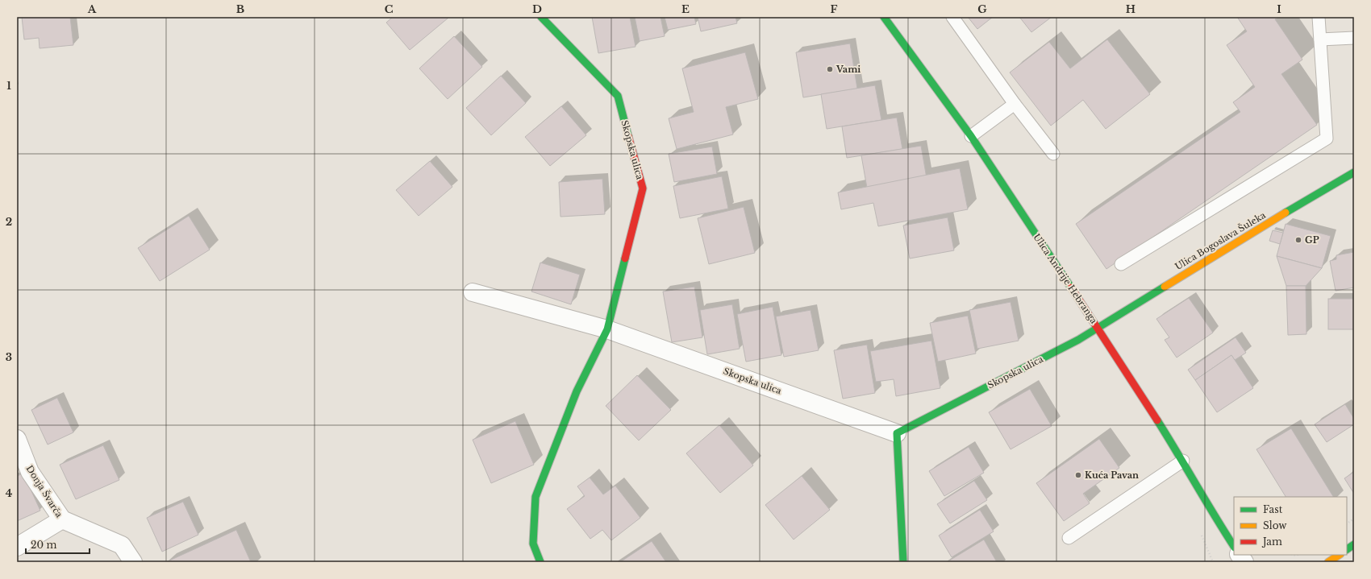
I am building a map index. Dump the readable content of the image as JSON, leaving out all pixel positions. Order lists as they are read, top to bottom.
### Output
{
  "streets": {
    "street": [
      "Skopska ulica",
      "Ulica Bogoslava Šuleka",
      "Ulica Andrije Hebranga",
      "Donja Švarča"
    ]
  },
  "crossings": [
    ["Skopska ulica", "Ulica Bogoslava Šuleka"],
    ["Skopska ulica", "Ulica Andrije Hebranga"],
    ["Ulica Bogoslava Šuleka", "Ulica Andrije Hebranga"]
  ],
  "places": ["Vami", "GP", "Kuća Pavan"],
  "legend": ["Fast", "Slow", "Jam"],
  "scale_bar": "20 m",
  "grid": {
    "columns": [
      "A",
      "B",
      "C",
      "D",
      "E",
      "F",
      "G",
      "H",
      "I"
    ],
    "rows": [
      "1",
      "2",
      "3",
      "4"
    ]
  }
}
